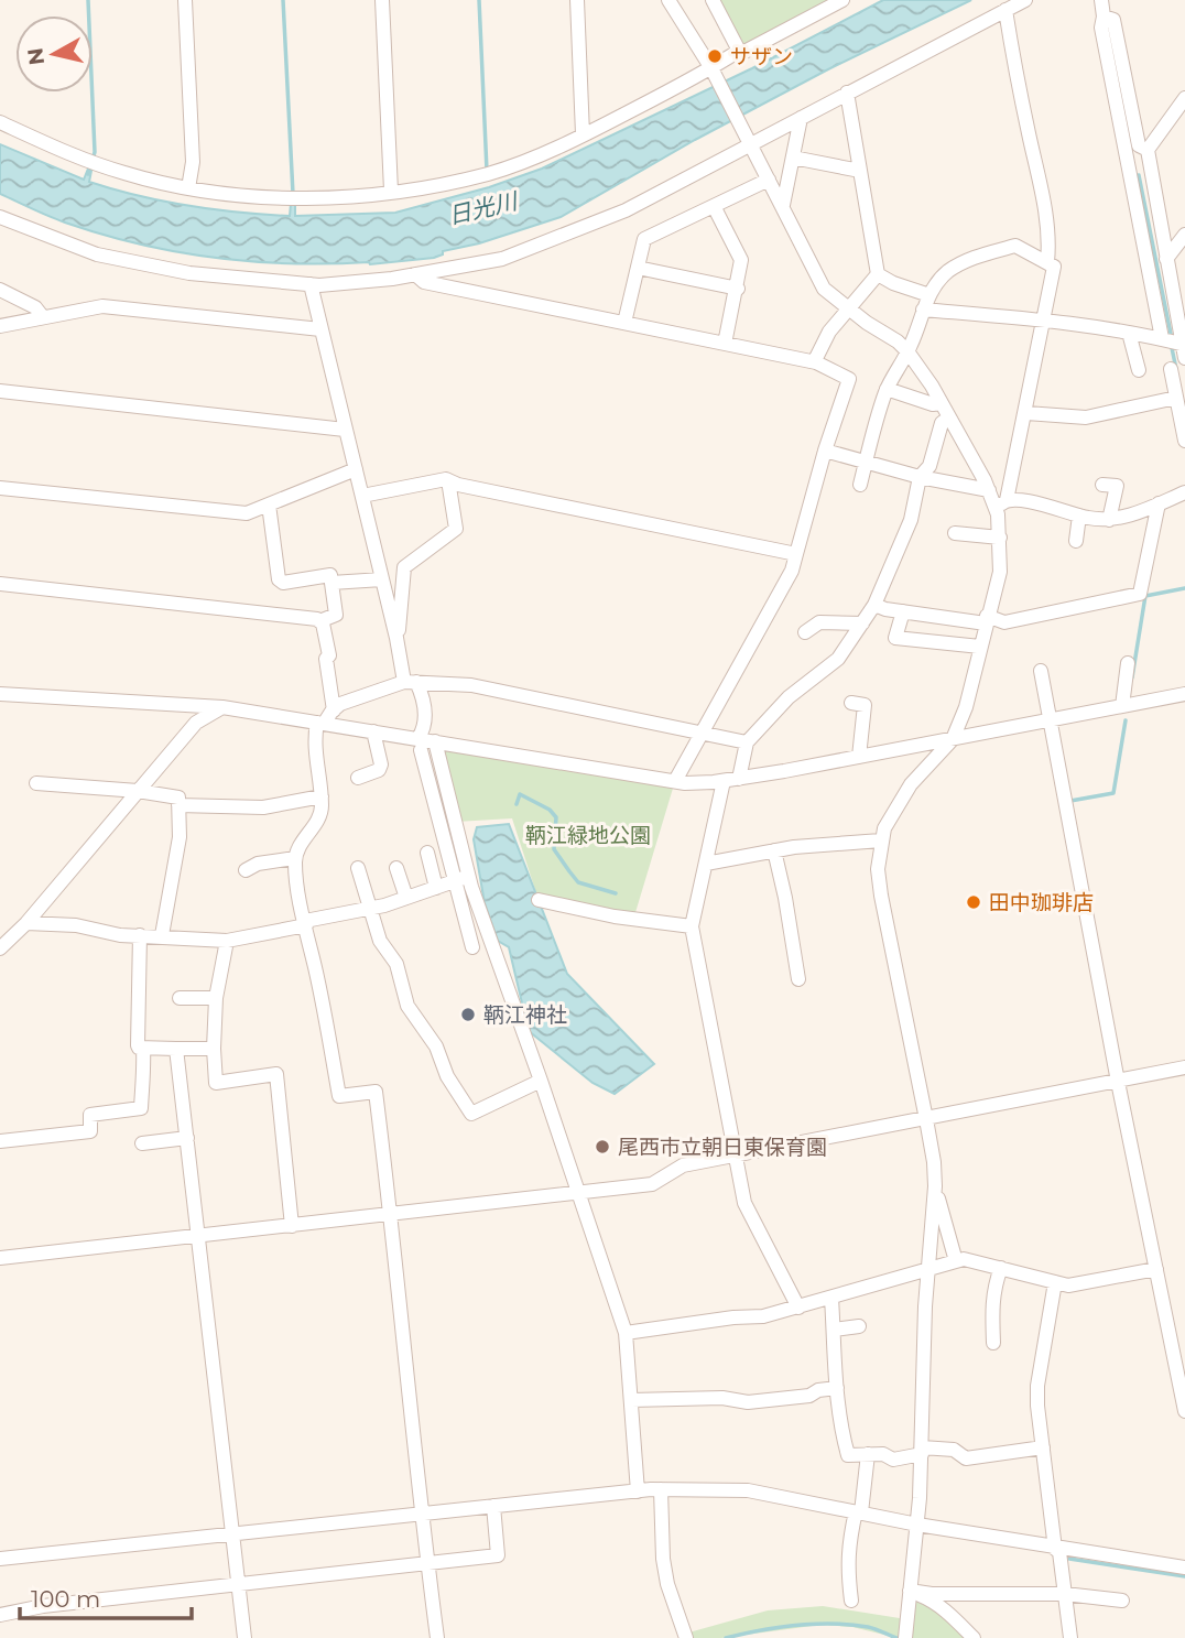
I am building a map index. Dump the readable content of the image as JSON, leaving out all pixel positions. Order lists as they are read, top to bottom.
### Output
{
  "water": ["日光川"],
  "parks": ["鞆江緑地公園"],
  "places": [
    "サザン",
    "田中珈琲店",
    "鞆江神社",
    "尾西市立朝日東保育園"
  ],
  "scale_bar": "100 m",
  "north": "left"
}
